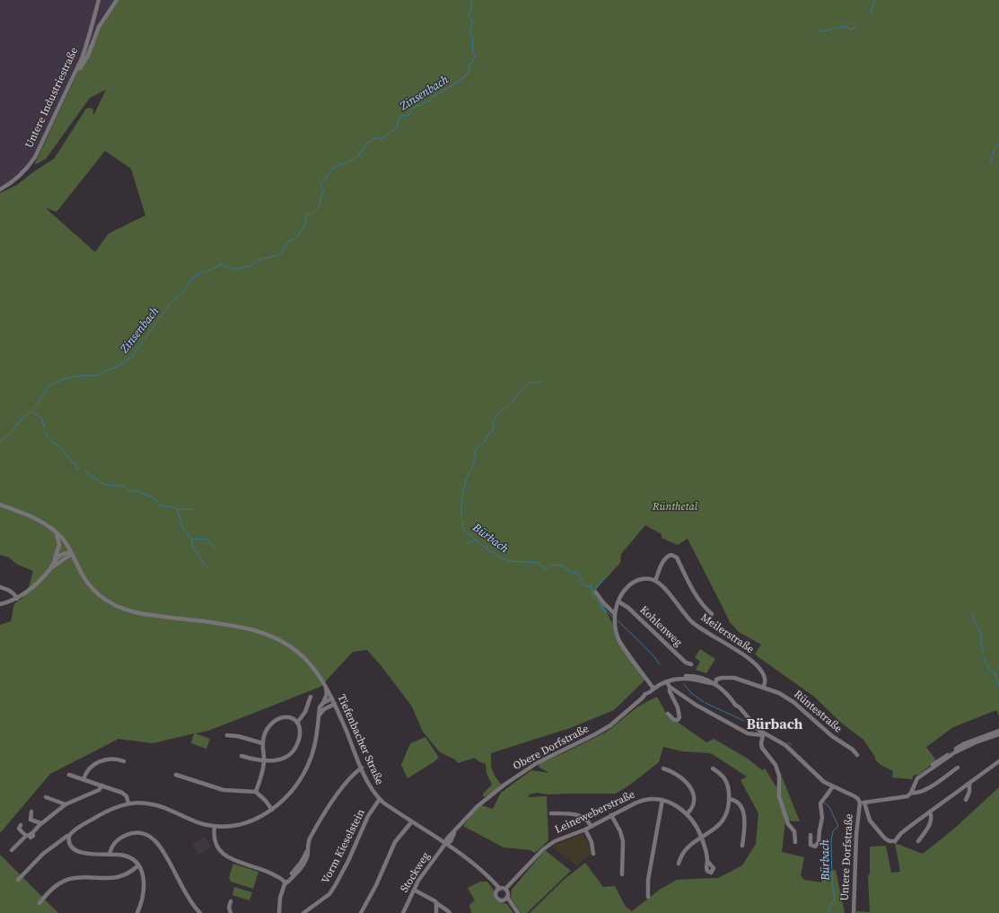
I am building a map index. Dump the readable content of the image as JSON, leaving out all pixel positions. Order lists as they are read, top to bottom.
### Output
{
  "streets": {
    "street": [
      "Untere Industriestraße",
      "Kohlenweg",
      "Meilerstraße",
      "Rüntestraße",
      "Tiefenbacher Straße",
      "Obere Dorfstraße",
      "Leineweberstraße",
      "Vorm Kieselstein",
      "Untere Dorfstraße",
      "Stockweg"
    ]
  },
  "crossings": [
    ["Meilerstraße", "Rüntestraße"],
    ["Rüntestraße", "Obere Dorfstraße"],
    ["Tiefenbacher Straße", "Obere Dorfstraße"],
    ["Tiefenbacher Straße", "Leineweberstraße"],
    ["Tiefenbacher Straße", "Vorm Kieselstein"],
    ["Tiefenbacher Straße", "Stockweg"],
    ["Obere Dorfstraße", "Untere Dorfstraße"],
    ["Obere Dorfstraße", "Stockweg"]
  ],
  "districts": ["Bürbach"],
  "water": ["Zinsenbach", "Bürbach"],
  "parks": ["Rünthetal"]
}
